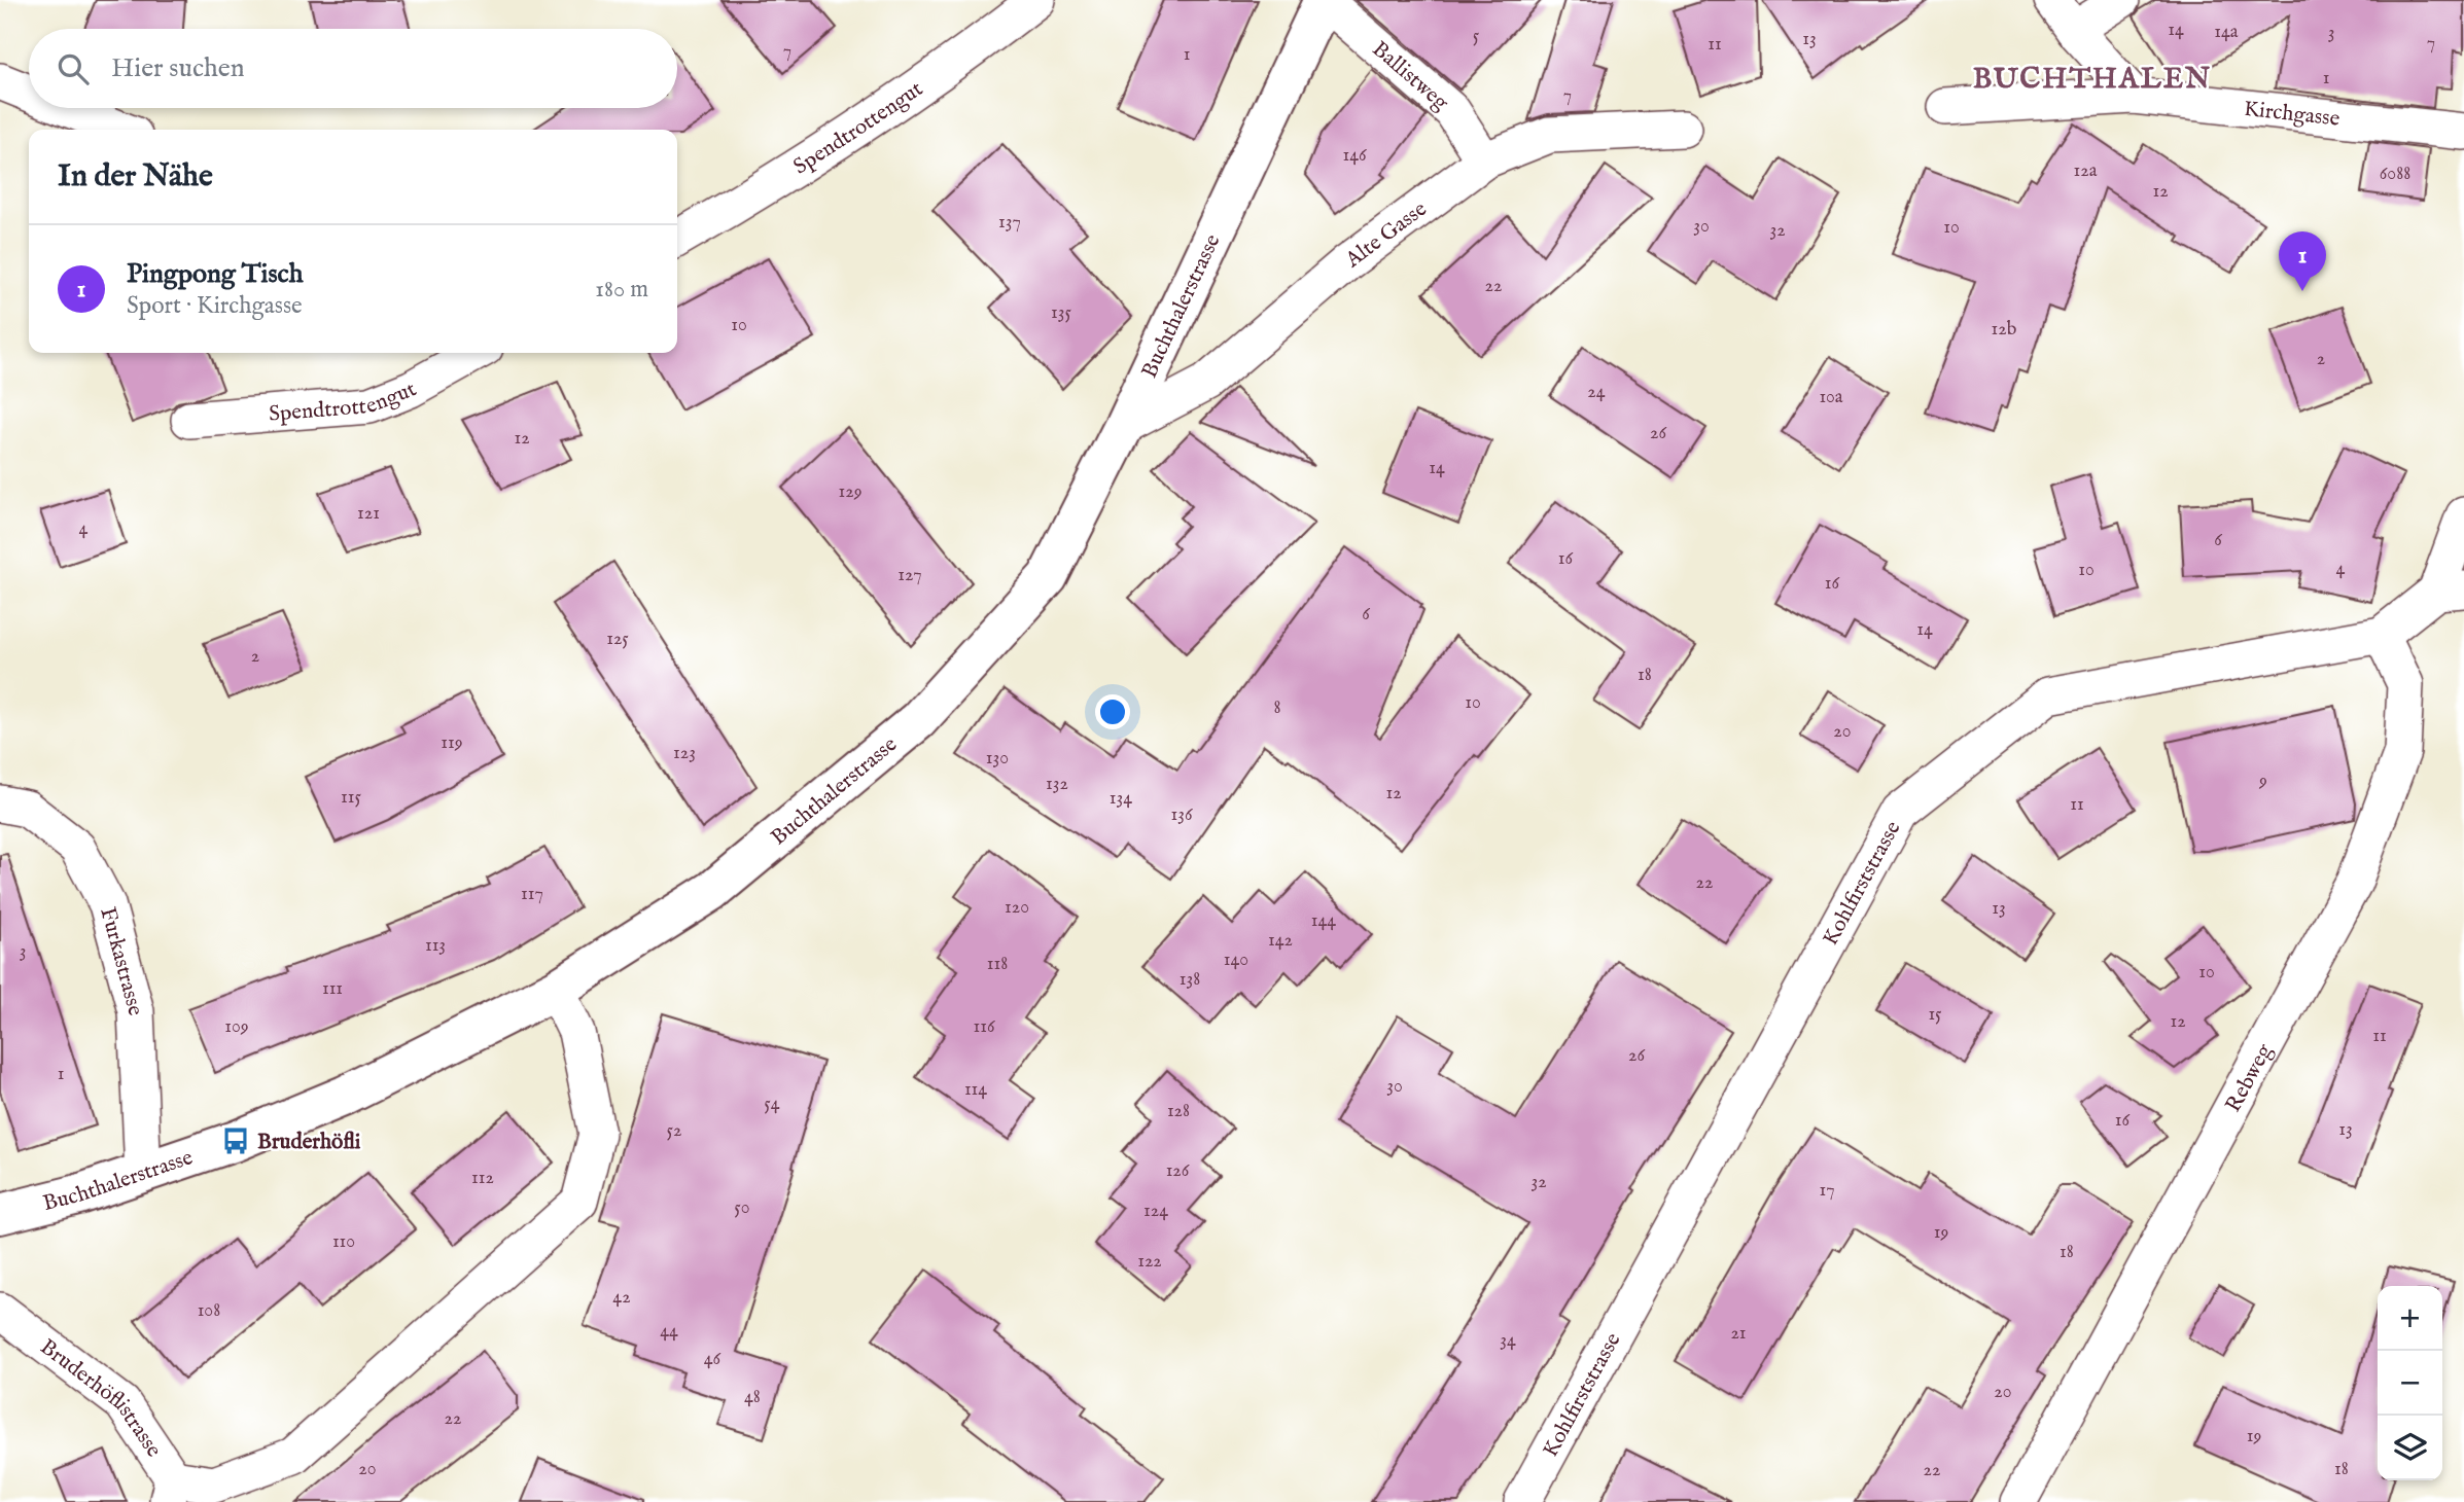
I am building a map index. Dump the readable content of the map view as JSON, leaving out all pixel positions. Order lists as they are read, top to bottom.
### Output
{
  "streets": {
    "street": [
      "Ballistweg",
      "Kirchgasse",
      "Spendtrottengut",
      "Alte Gasse",
      "Buchthalerstrasse",
      "Kohlfirststrasse",
      "Furkastrasse",
      "Rebweg",
      "Bruderhöflistrasse"
    ]
  },
  "crossings": [
    ["Ballistweg", "Alte Gasse"],
    ["Ballistweg", "Buchthalerstrasse"],
    ["Alte Gasse", "Buchthalerstrasse"],
    ["Buchthalerstrasse", "Furkastrasse"],
    ["Kohlfirststrasse", "Rebweg"]
  ],
  "districts": ["BUCHTHALEN"],
  "places": {
    "bus stop": ["Bruderhöfli"]
  },
  "house_numbers": [
    "14",
    "14a",
    "3",
    "5",
    "13",
    "7",
    "11",
    "7",
    "1",
    "1",
    "7",
    "146",
    "12a",
    "6088",
    "12",
    "137",
    "30",
    "10",
    "32",
    "22",
    "135",
    "10",
    "12b",
    "2",
    "24",
    "10a",
    "26",
    "12",
    "14",
    "129",
    "121",
    "4",
    "6",
    "16",
    "4",
    "10",
    "127",
    "16",
    "6",
    "14",
    "125",
    "2",
    "18",
    "10",
    "8",
    "20",
    "119",
    "123",
    "130",
    "9",
    "132",
    "12",
    "115",
    "134",
    "11",
    "136",
    "22",
    "117",
    "120",
    "13",
    "144",
    "142",
    "113",
    "3",
    "140",
    "118",
    "10",
    "138",
    "111",
    "15",
    "12",
    "109",
    "116",
    "11",
    "26",
    "1",
    "30",
    "114",
    "54",
    "128",
    "16",
    "13",
    "52",
    "126",
    "112",
    "32",
    "17",
    "50",
    "124",
    "19",
    "110",
    "18",
    "122",
    "42",
    "108",
    "44",
    "21",
    "34",
    "46",
    "20",
    "48",
    "22",
    "19",
    "20",
    "18",
    "22"
  ],
  "page": {
    "search": "Hier suchen",
    "heading": "In der Nähe",
    "list": [
      {
        "mark": "1",
        "name": "Pingpong Tisch",
        "note": "Sport · Kirchgasse",
        "value": "180 m"
      }
    ],
    "pins": "1",
    "map_buttons": ["+", "−"]
  }
}
